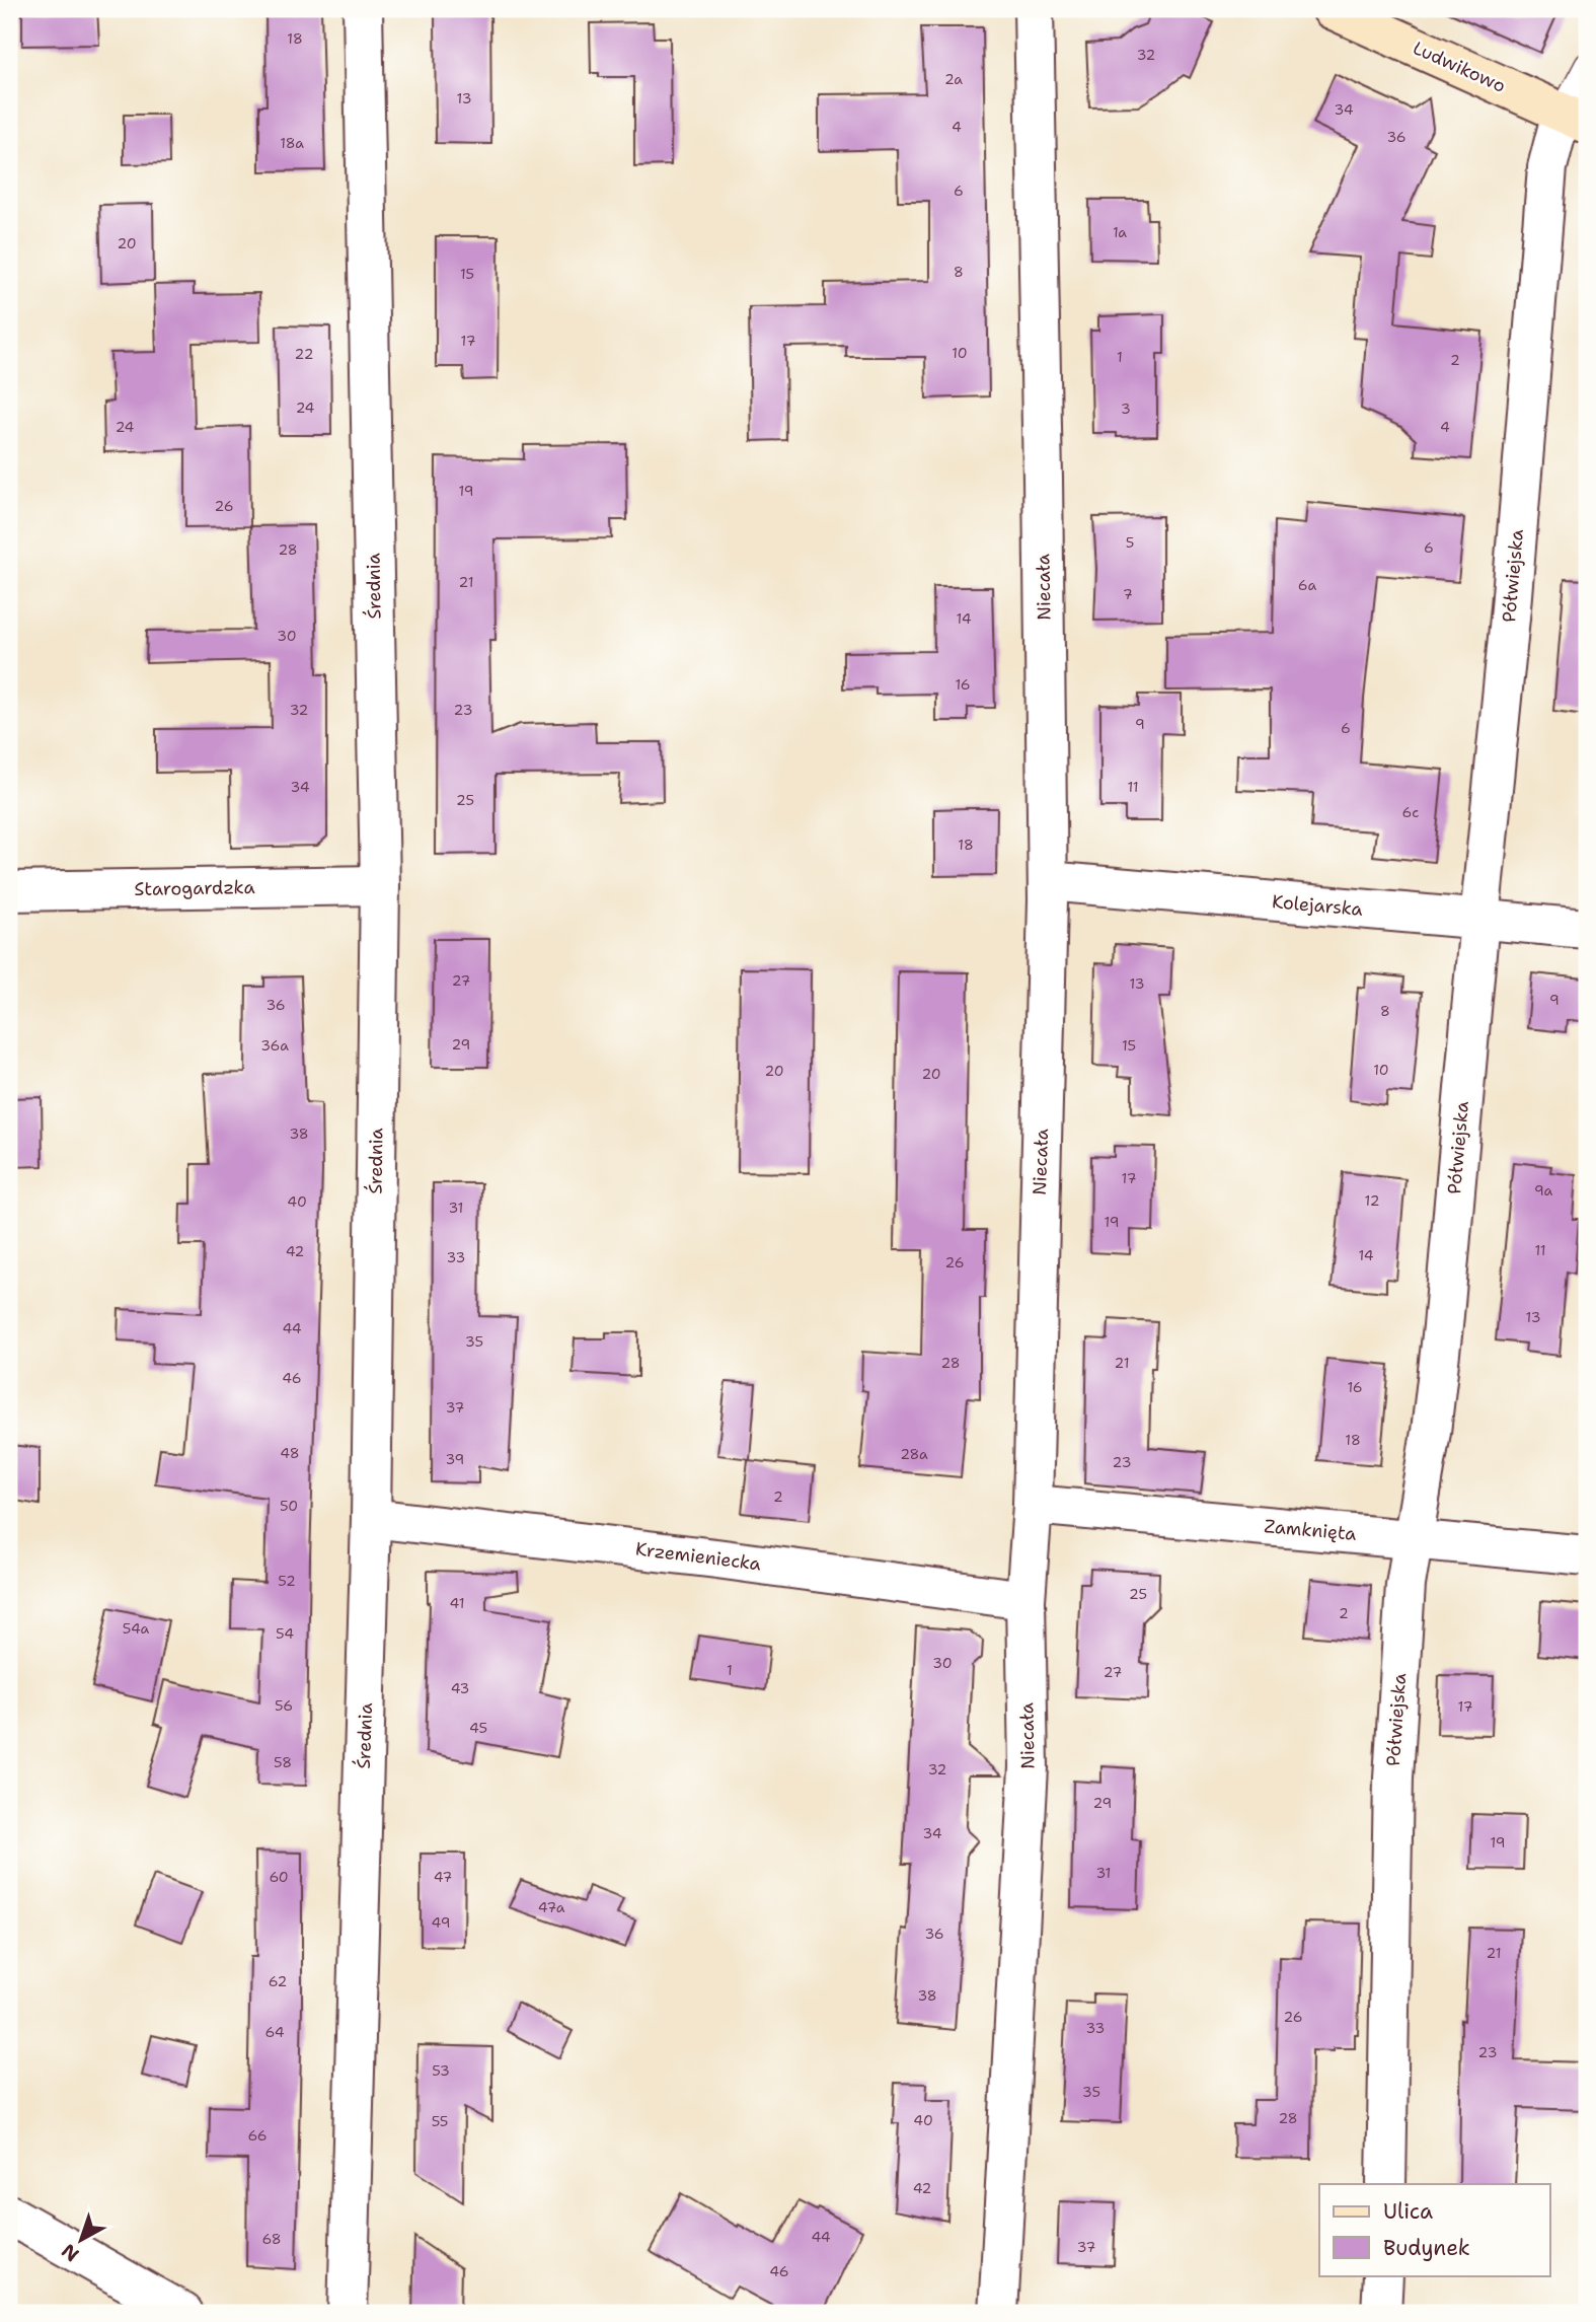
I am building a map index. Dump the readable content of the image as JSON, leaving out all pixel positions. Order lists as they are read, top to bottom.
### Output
{
  "streets": {
    "street": [
      "Ludwikowo",
      "Półwiejska",
      "Średnia",
      "Niecała",
      "Starogardzka",
      "Kolejarska",
      "Zamknięta",
      "Krzemieniecka"
    ]
  },
  "crossings": [
    ["Ludwikowo", "Półwiejska"],
    ["Półwiejska", "Kolejarska"],
    ["Półwiejska", "Zamknięta"],
    ["Średnia", "Starogardzka"],
    ["Średnia", "Krzemieniecka"],
    ["Niecała", "Kolejarska"],
    ["Niecała", "Zamknięta"],
    ["Niecała", "Krzemieniecka"]
  ],
  "house_numbers": [
    "18",
    "32",
    "2a",
    "13",
    "34",
    "4",
    "36",
    "18a",
    "6",
    "1a",
    "20",
    "8",
    "15",
    "17",
    "10",
    "22",
    "1",
    "2",
    "24",
    "3",
    "24",
    "4",
    "19",
    "26",
    "5",
    "6",
    "28",
    "21",
    "6a",
    "7",
    "14",
    "30",
    "16",
    "32",
    "23",
    "9",
    "6",
    "34",
    "11",
    "25",
    "6c",
    "18",
    "27",
    "13",
    "9",
    "36",
    "8",
    "29",
    "36a",
    "15",
    "10",
    "20",
    "20",
    "38",
    "17",
    "9a",
    "12",
    "40",
    "31",
    "19",
    "11",
    "42",
    "14",
    "33",
    "26",
    "13",
    "44",
    "35",
    "28",
    "21",
    "46",
    "16",
    "37",
    "18",
    "48",
    "28a",
    "39",
    "23",
    "2",
    "50",
    "52",
    "25",
    "41",
    "2",
    "54a",
    "54",
    "30",
    "1",
    "27",
    "43",
    "56",
    "17",
    "45",
    "58",
    "32",
    "29",
    "34",
    "19",
    "31",
    "60",
    "47",
    "47a",
    "49",
    "36",
    "21",
    "62",
    "38",
    "26",
    "33",
    "64",
    "23",
    "53",
    "35",
    "28",
    "40",
    "55",
    "66",
    "42",
    "44",
    "68",
    "37",
    "46"
  ],
  "legend": ["Ulica", "Budynek"],
  "north": "bottom left"
}
